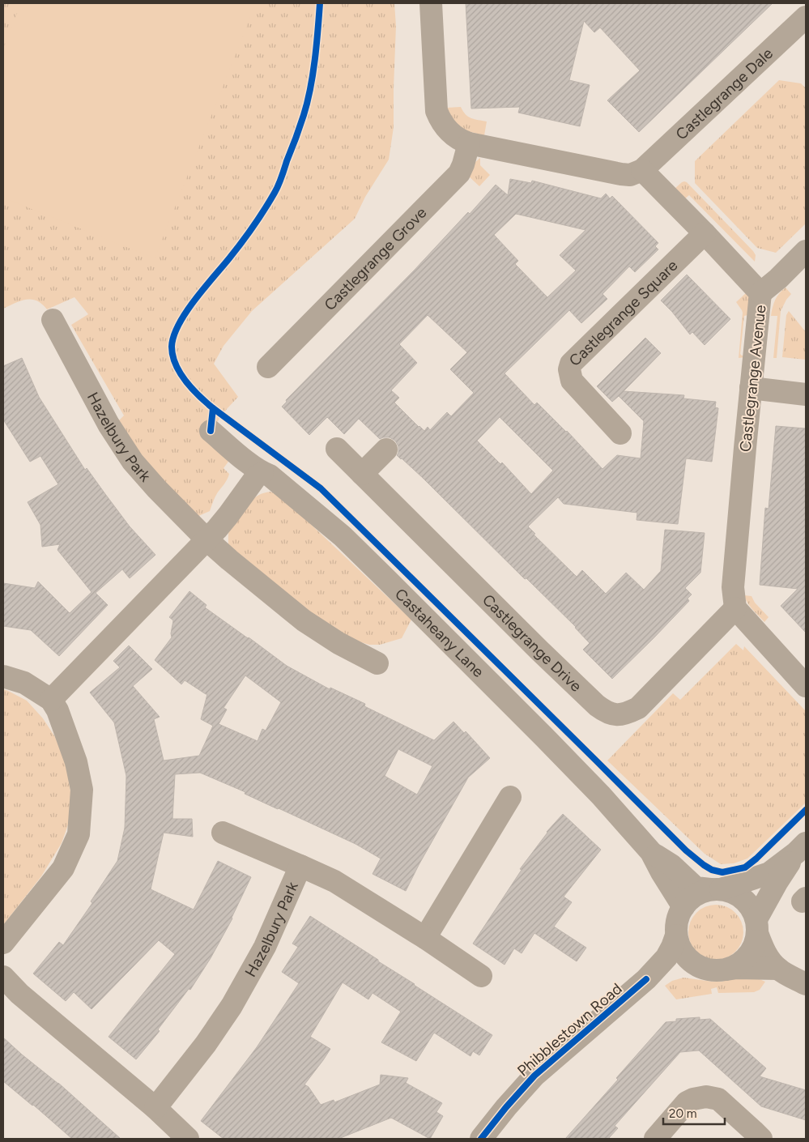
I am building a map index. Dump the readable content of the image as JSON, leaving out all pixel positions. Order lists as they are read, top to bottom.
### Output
{
  "streets": {
    "street": [
      "Castlegrange Dale",
      "Castlegrange Grove",
      "Castlegrange Square",
      "Castlegrange Avenue",
      "Hazelbury Park",
      "Castaheany Lane",
      "Castlegrange Drive",
      "Phibblestown Road"
    ]
  },
  "crossings": [
    ["Castlegrange Dale", "Castlegrange Avenue"],
    ["Castlegrange Square", "Castlegrange Avenue"],
    ["Castlegrange Avenue", "Castlegrange Drive"],
    ["Castaheany Lane", "Phibblestown Road"]
  ],
  "scale_bar": "20 m"
}
